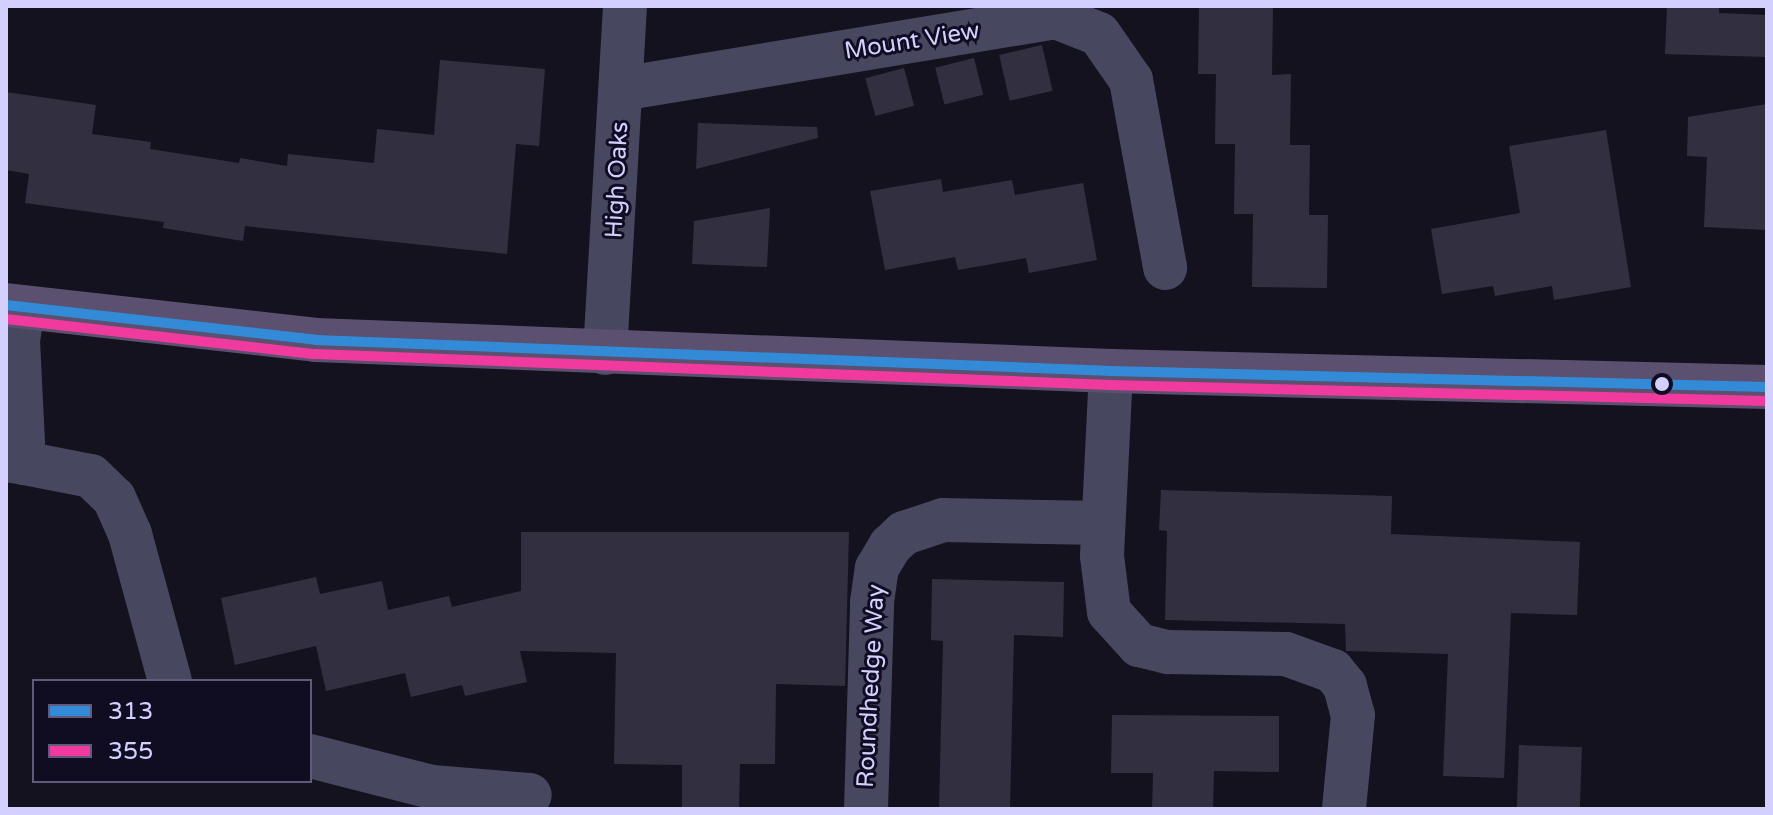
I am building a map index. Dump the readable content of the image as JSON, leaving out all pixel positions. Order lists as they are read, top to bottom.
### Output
{
  "streets": {
    "street": ["Mount View", "High Oaks", "Roundhedge Way"]
  },
  "crossings": [
    ["Mount View", "High Oaks"]
  ],
  "lines": ["transit line 313", "transit line 355"],
  "legend": ["313", "355"]
}
